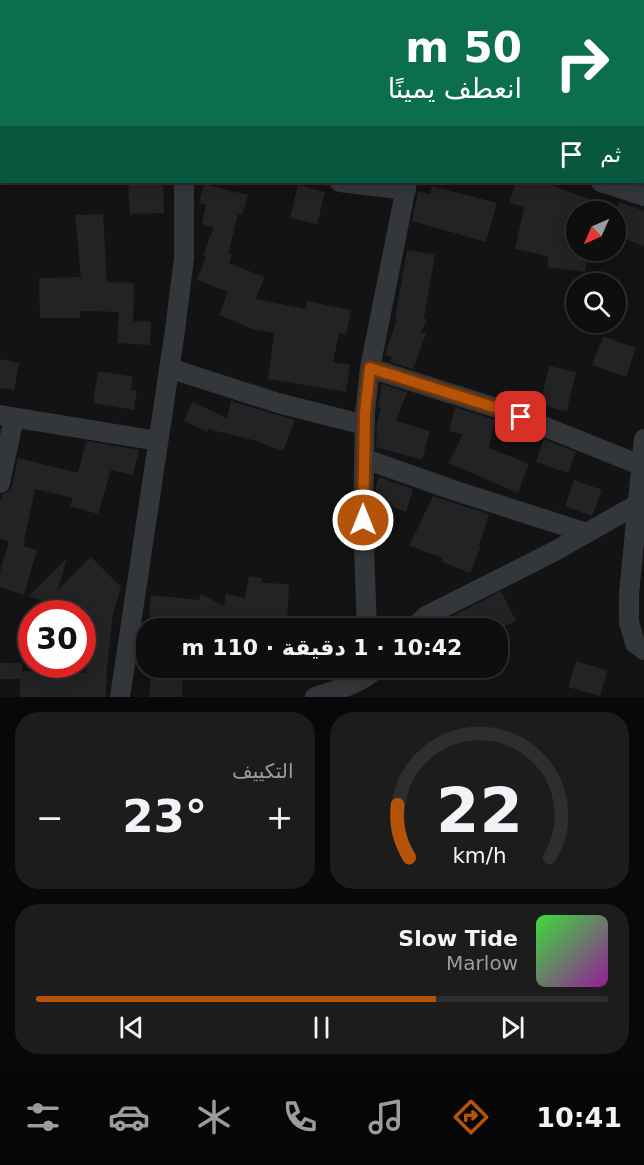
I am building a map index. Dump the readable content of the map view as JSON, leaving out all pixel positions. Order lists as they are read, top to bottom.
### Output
{
  "north": "bottom left",
  "page": {
    "turn": ["50 m", "انعطف يمينًا"],
    "then": "ثم",
    "limit": "30",
    "trip": "10:42 · 1 دقيقة · 110 m",
    "tile": "التكييف",
    "heat": ["−", "23°", "+"],
    "song": ["Slow Tide", "Marlow"],
    "tabs": "10:41",
    "gauge": ["22", "km/h"]
  }
}
